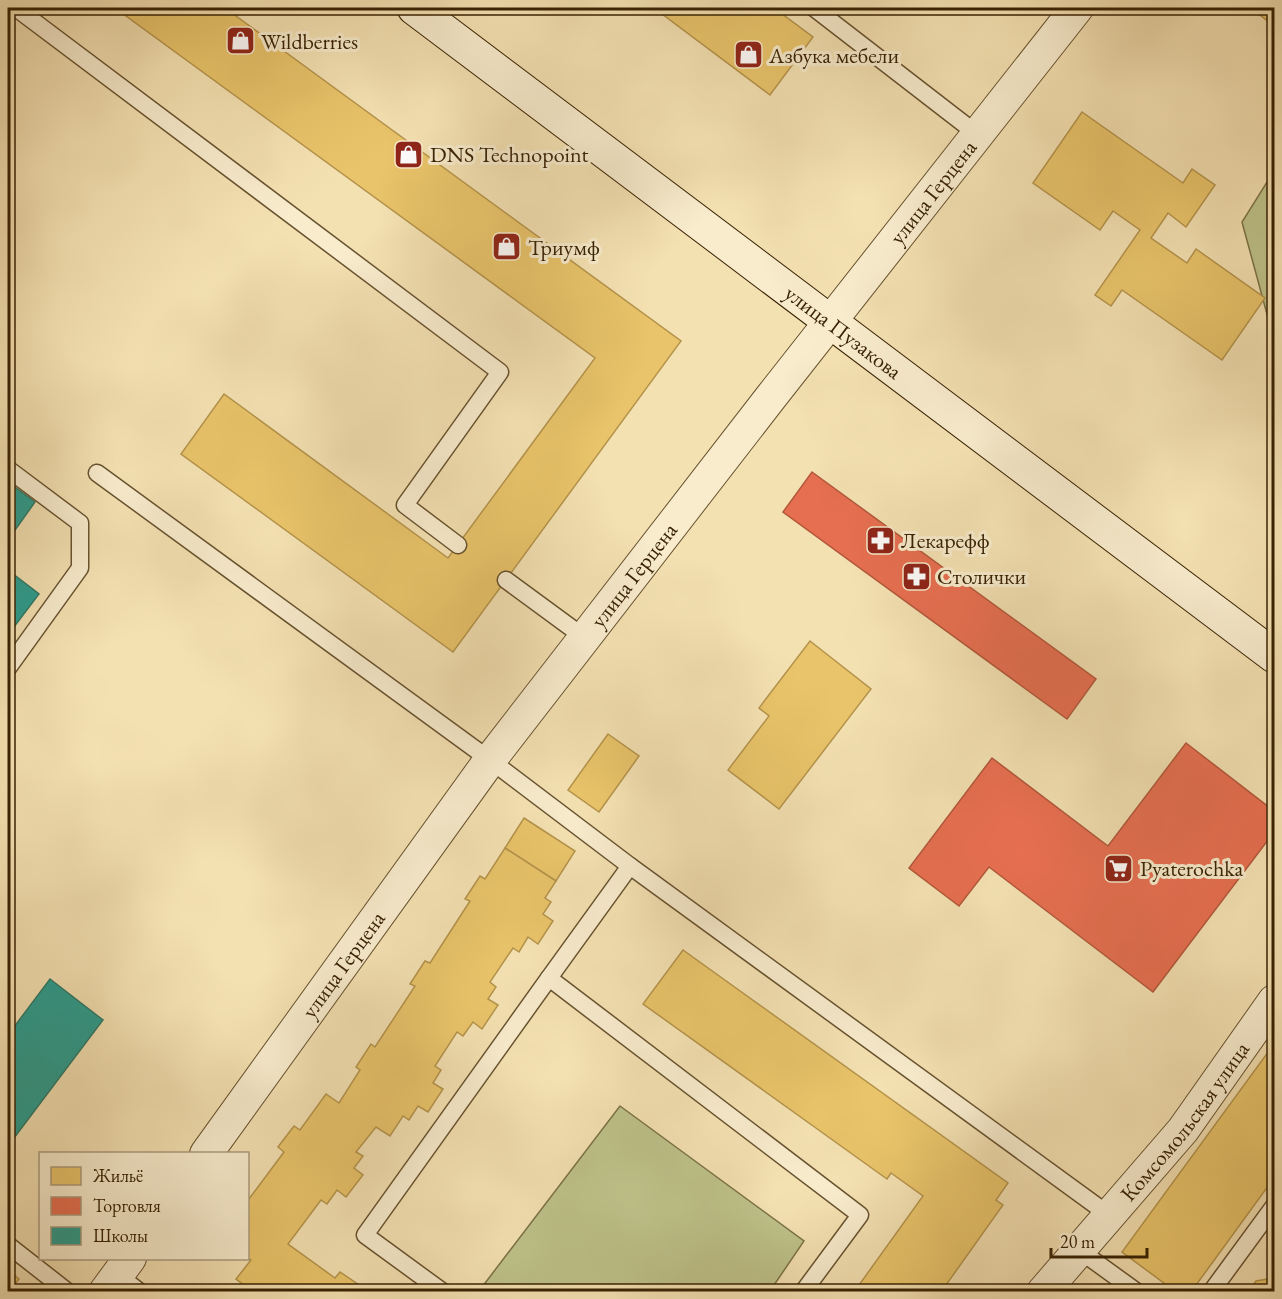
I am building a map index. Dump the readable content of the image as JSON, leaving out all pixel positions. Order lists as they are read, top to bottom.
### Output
{
  "streets": {
    "street": ["улица Герцена", "улица Пузакова", "Комсомольская улица"]
  },
  "crossings": [
    ["улица Герцена", "улица Пузакова"]
  ],
  "places": {
    "shop": [
      "Wildberries",
      "Азбука мебели",
      "DNS Technopoint",
      "Триумф"
    ],
    "pharmacy": ["Лекарефф", "Столички"],
    "supermarket": ["Pyaterochka"]
  },
  "legend": ["Жильё", "Торговля", "Школы"],
  "scale_bar": "20 m"
}
